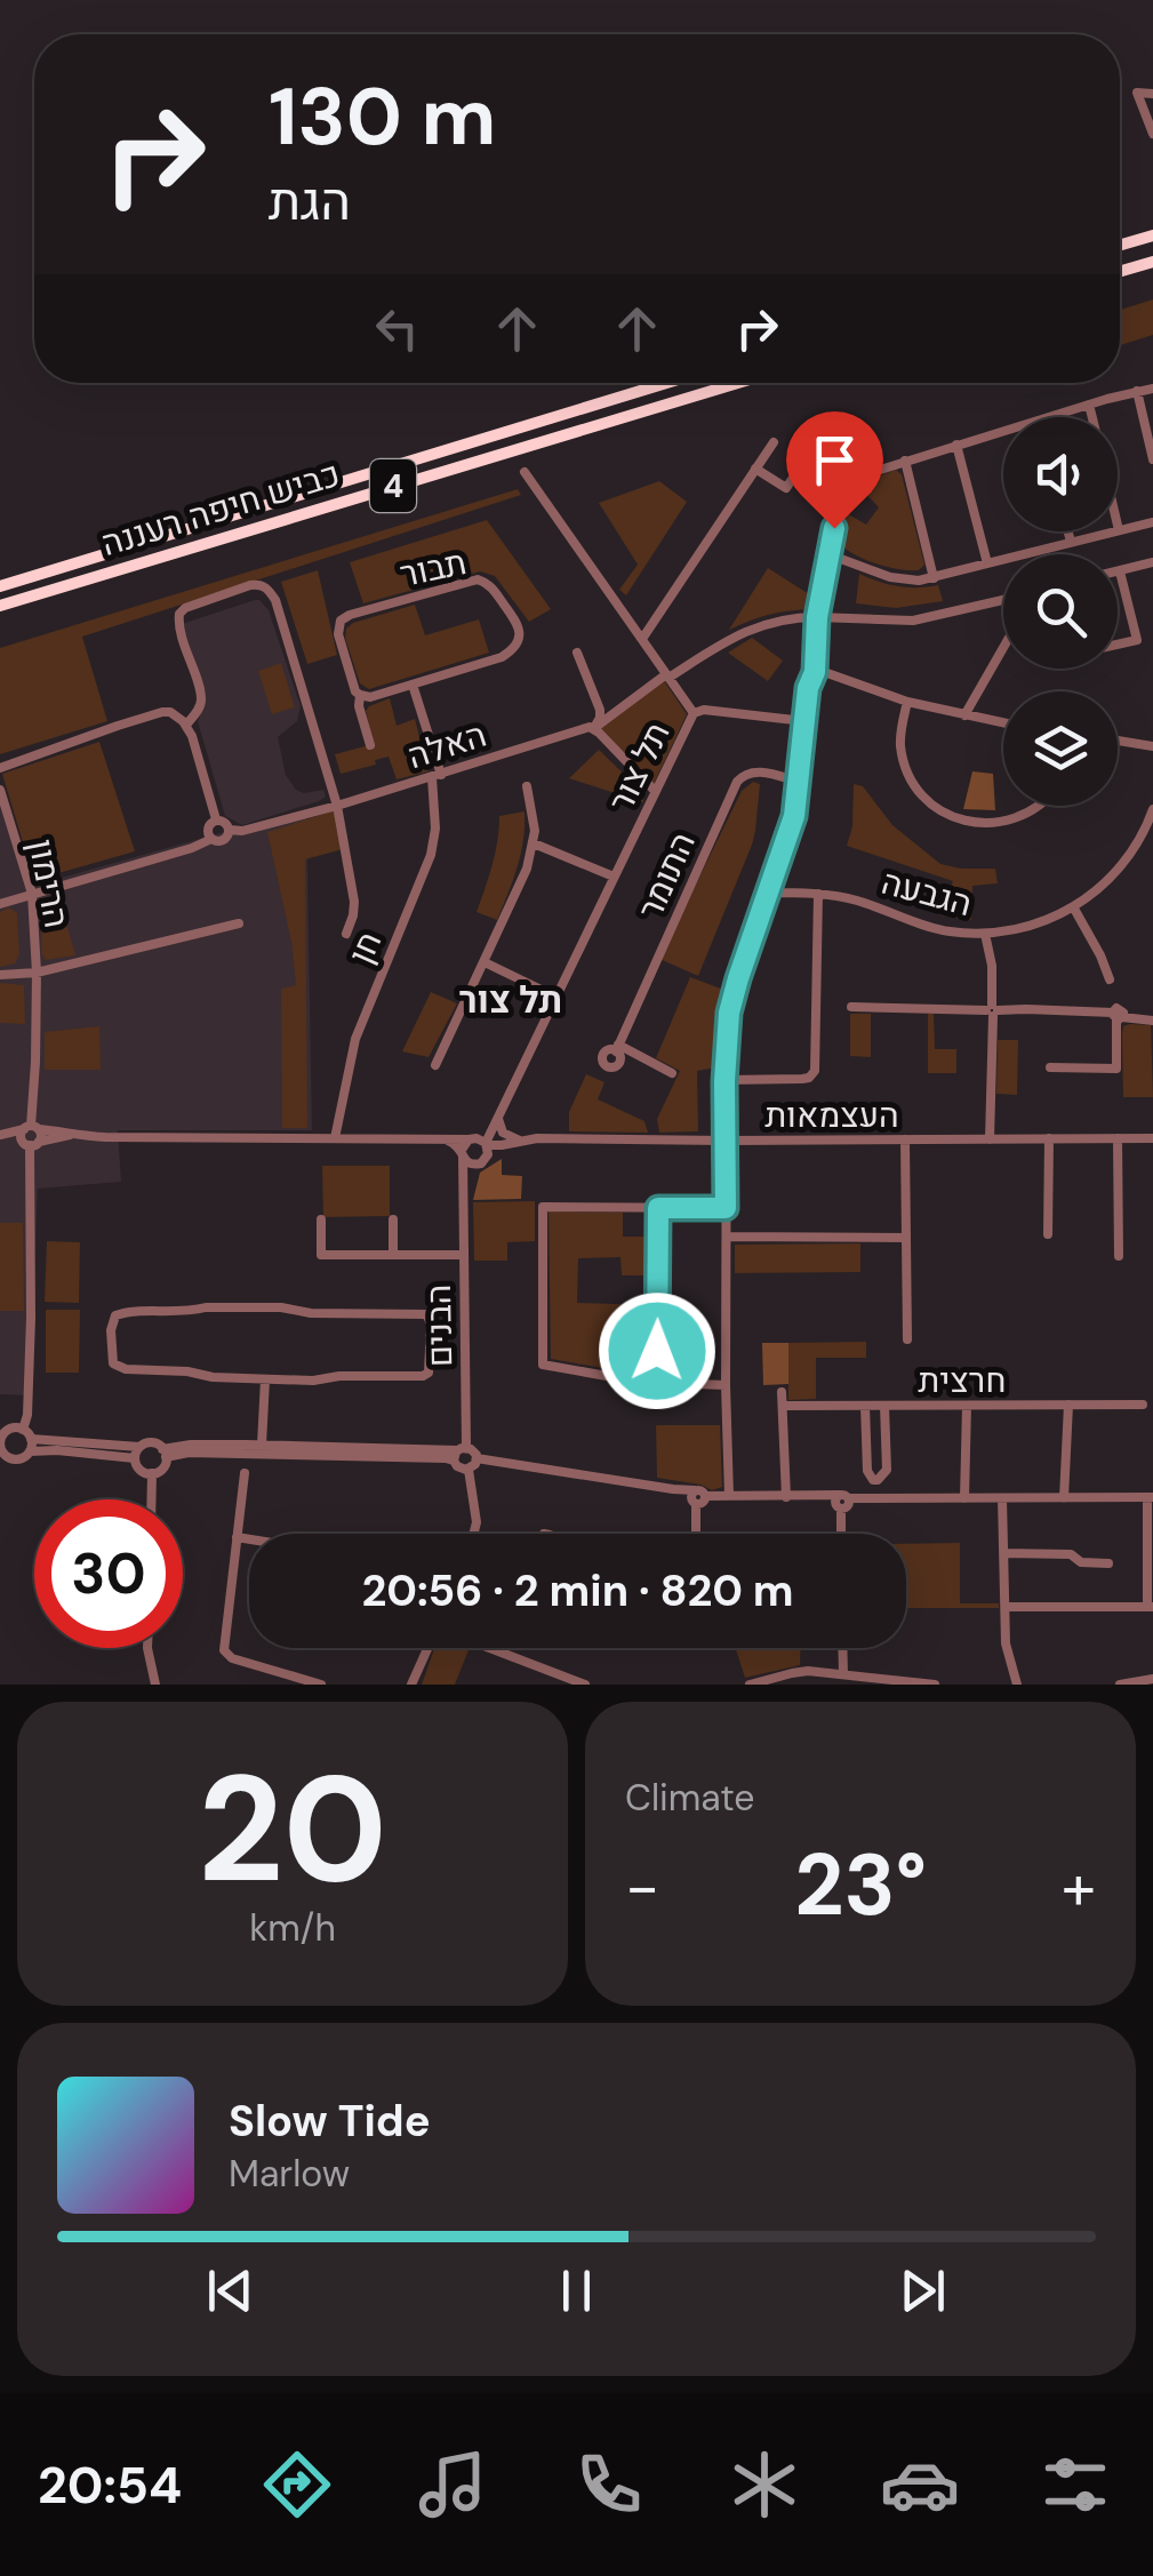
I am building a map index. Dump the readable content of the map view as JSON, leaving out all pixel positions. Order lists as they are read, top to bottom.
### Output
{
  "streets": {
    "highway": ["4", "כביש חיפה רעננה"],
    "street": [
      "תבור",
      "האלה",
      "תל צור",
      "התומר",
      "הרימון",
      "הגבעה",
      "חן",
      "העצמאות",
      "הבנים",
      "חרצית"
    ]
  },
  "crossings": [
    ["האלה", "חן"],
    ["תל צור", "העצמאות"],
    ["תל צור", "הבנים"],
    ["הרימון", "העצמאות"],
    ["חן", "העצמאות"],
    ["העצמאות", "הבנים"]
  ],
  "districts": ["תל צור"],
  "page": {
    "turn": ["130 m", "הגת"],
    "limit": "30",
    "trip": "20:56 · 2 min · 820 m",
    "tile": [
      ["20", "km/h"],
      "Climate"
    ],
    "heat": ["−", "23°", "+"],
    "song": ["Slow Tide", "Marlow"],
    "tabs": "20:54"
  }
}
